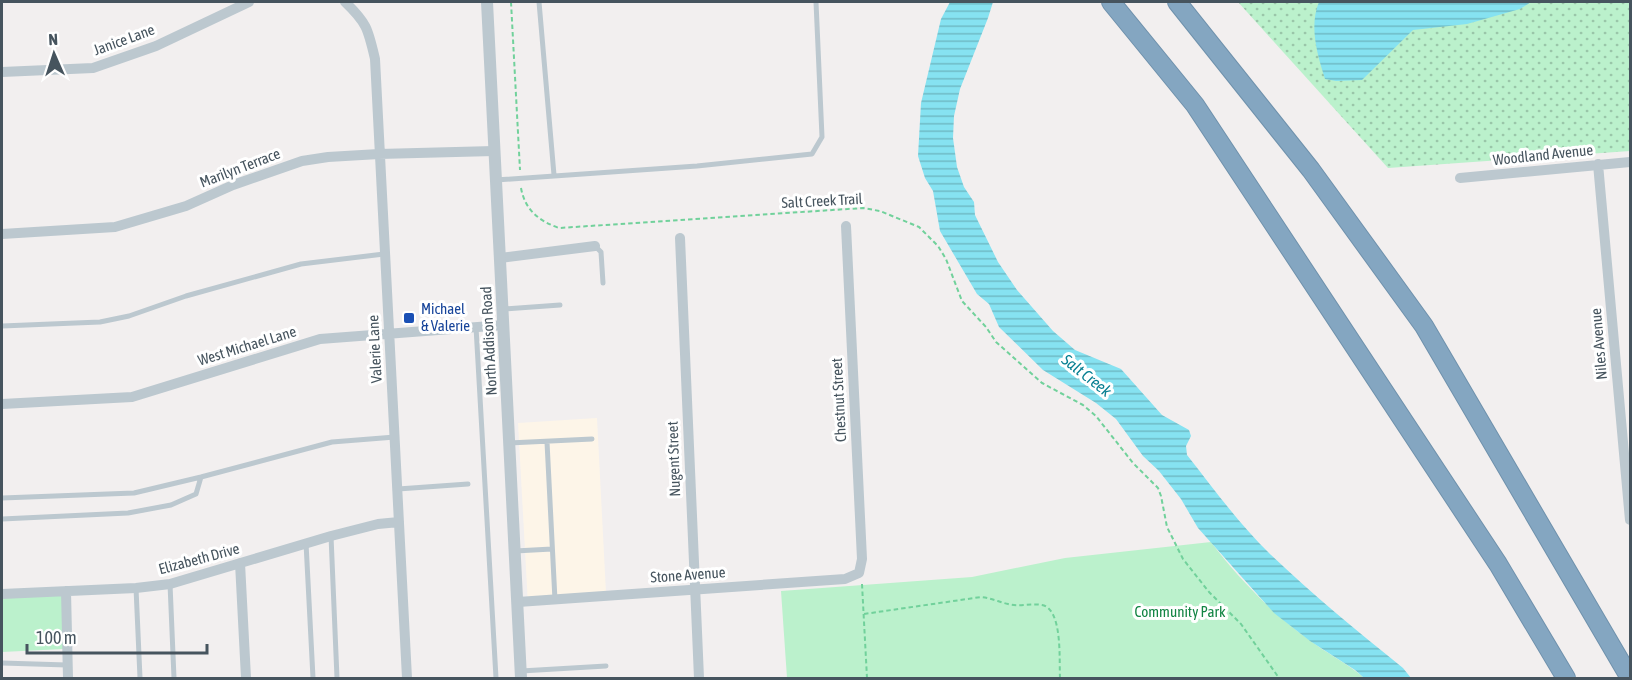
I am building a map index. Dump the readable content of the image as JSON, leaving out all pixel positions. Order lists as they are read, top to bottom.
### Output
{
  "streets": {
    "street": [
      "Janice Lane",
      "Woodland Avenue",
      "Marilyn Terrace",
      "North Addison Road",
      "Niles Avenue",
      "West Michael Lane",
      "Valerie Lane",
      "Chestnut Street",
      "Nugent Street",
      "Elizabeth Drive",
      "Stone Avenue"
    ],
    "path": ["Salt Creek Trail"]
  },
  "crossings": [
    ["Woodland Avenue", "Niles Avenue"],
    ["Marilyn Terrace", "North Addison Road"],
    ["Marilyn Terrace", "Valerie Lane"],
    ["North Addison Road", "West Michael Lane"],
    ["North Addison Road", "Stone Avenue"],
    ["West Michael Lane", "Valerie Lane"],
    ["Valerie Lane", "Elizabeth Drive"],
    ["Chestnut Street", "Stone Avenue"],
    ["Nugent Street", "Stone Avenue"]
  ],
  "water": ["Salt Creek"],
  "parks": ["Community Park"],
  "places": {
    "transit": ["Michael & Valerie"]
  },
  "scale_bar": "100 m",
  "north": "top"
}
